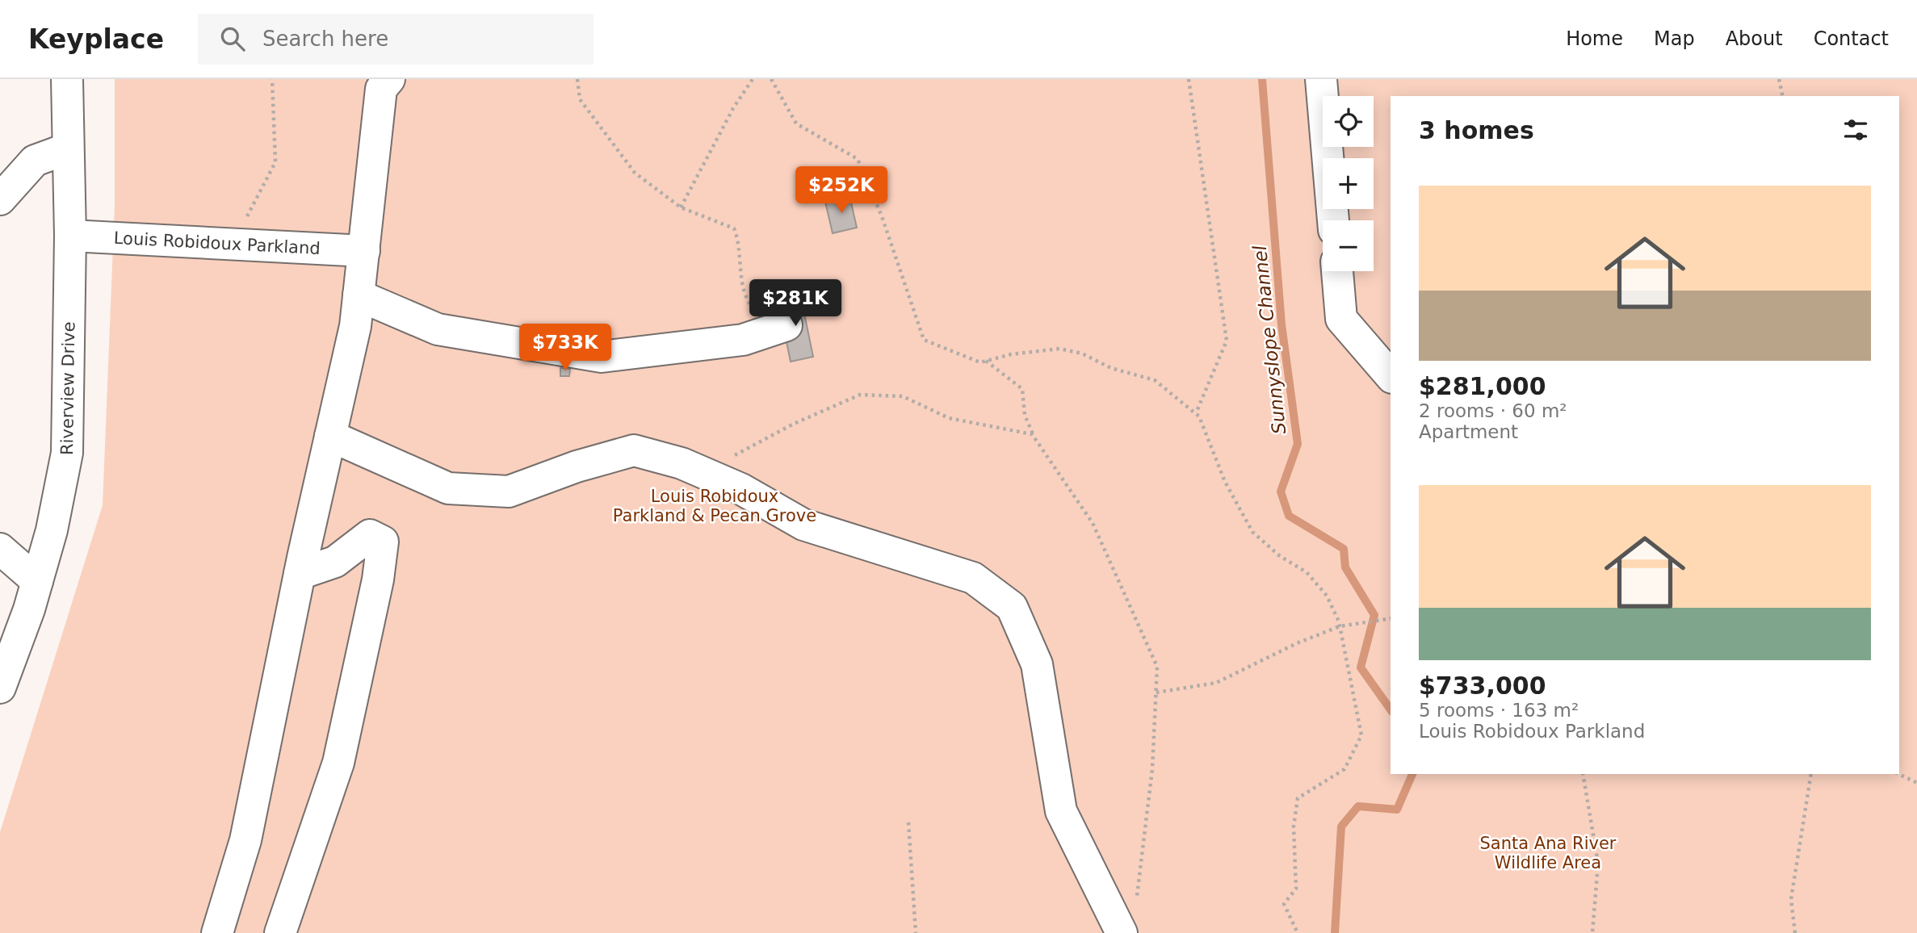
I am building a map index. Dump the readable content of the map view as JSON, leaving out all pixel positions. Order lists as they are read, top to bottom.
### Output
{
  "streets": {
    "street": ["Louis Robidoux Parkland", "Riverview Drive"]
  },
  "crossings": [
    ["Louis Robidoux Parkland", "Riverview Drive"]
  ],
  "water": ["Sunnyslope Channel"],
  "parks": ["Louis Robidoux Parkland & Pecan Grove", "Santa Ana River Wildlife Area"],
  "page": {
    "header": "Keyplace",
    "search": "Search here",
    "nav": [
      "Home",
      "Map",
      "About",
      "Contact"
    ],
    "map_buttons": ["+", "−"],
    "heading": "3 homes",
    "list": [
      {
        "name": "$281,000",
        "note": "2 rooms · 60 m² · Apartment"
      },
      {
        "name": "$733,000",
        "note": "5 rooms · 163 m² · Louis Robidoux Parkland"
      }
    ],
    "price": ["$252K", "$281K", "$733K"]
  }
}
